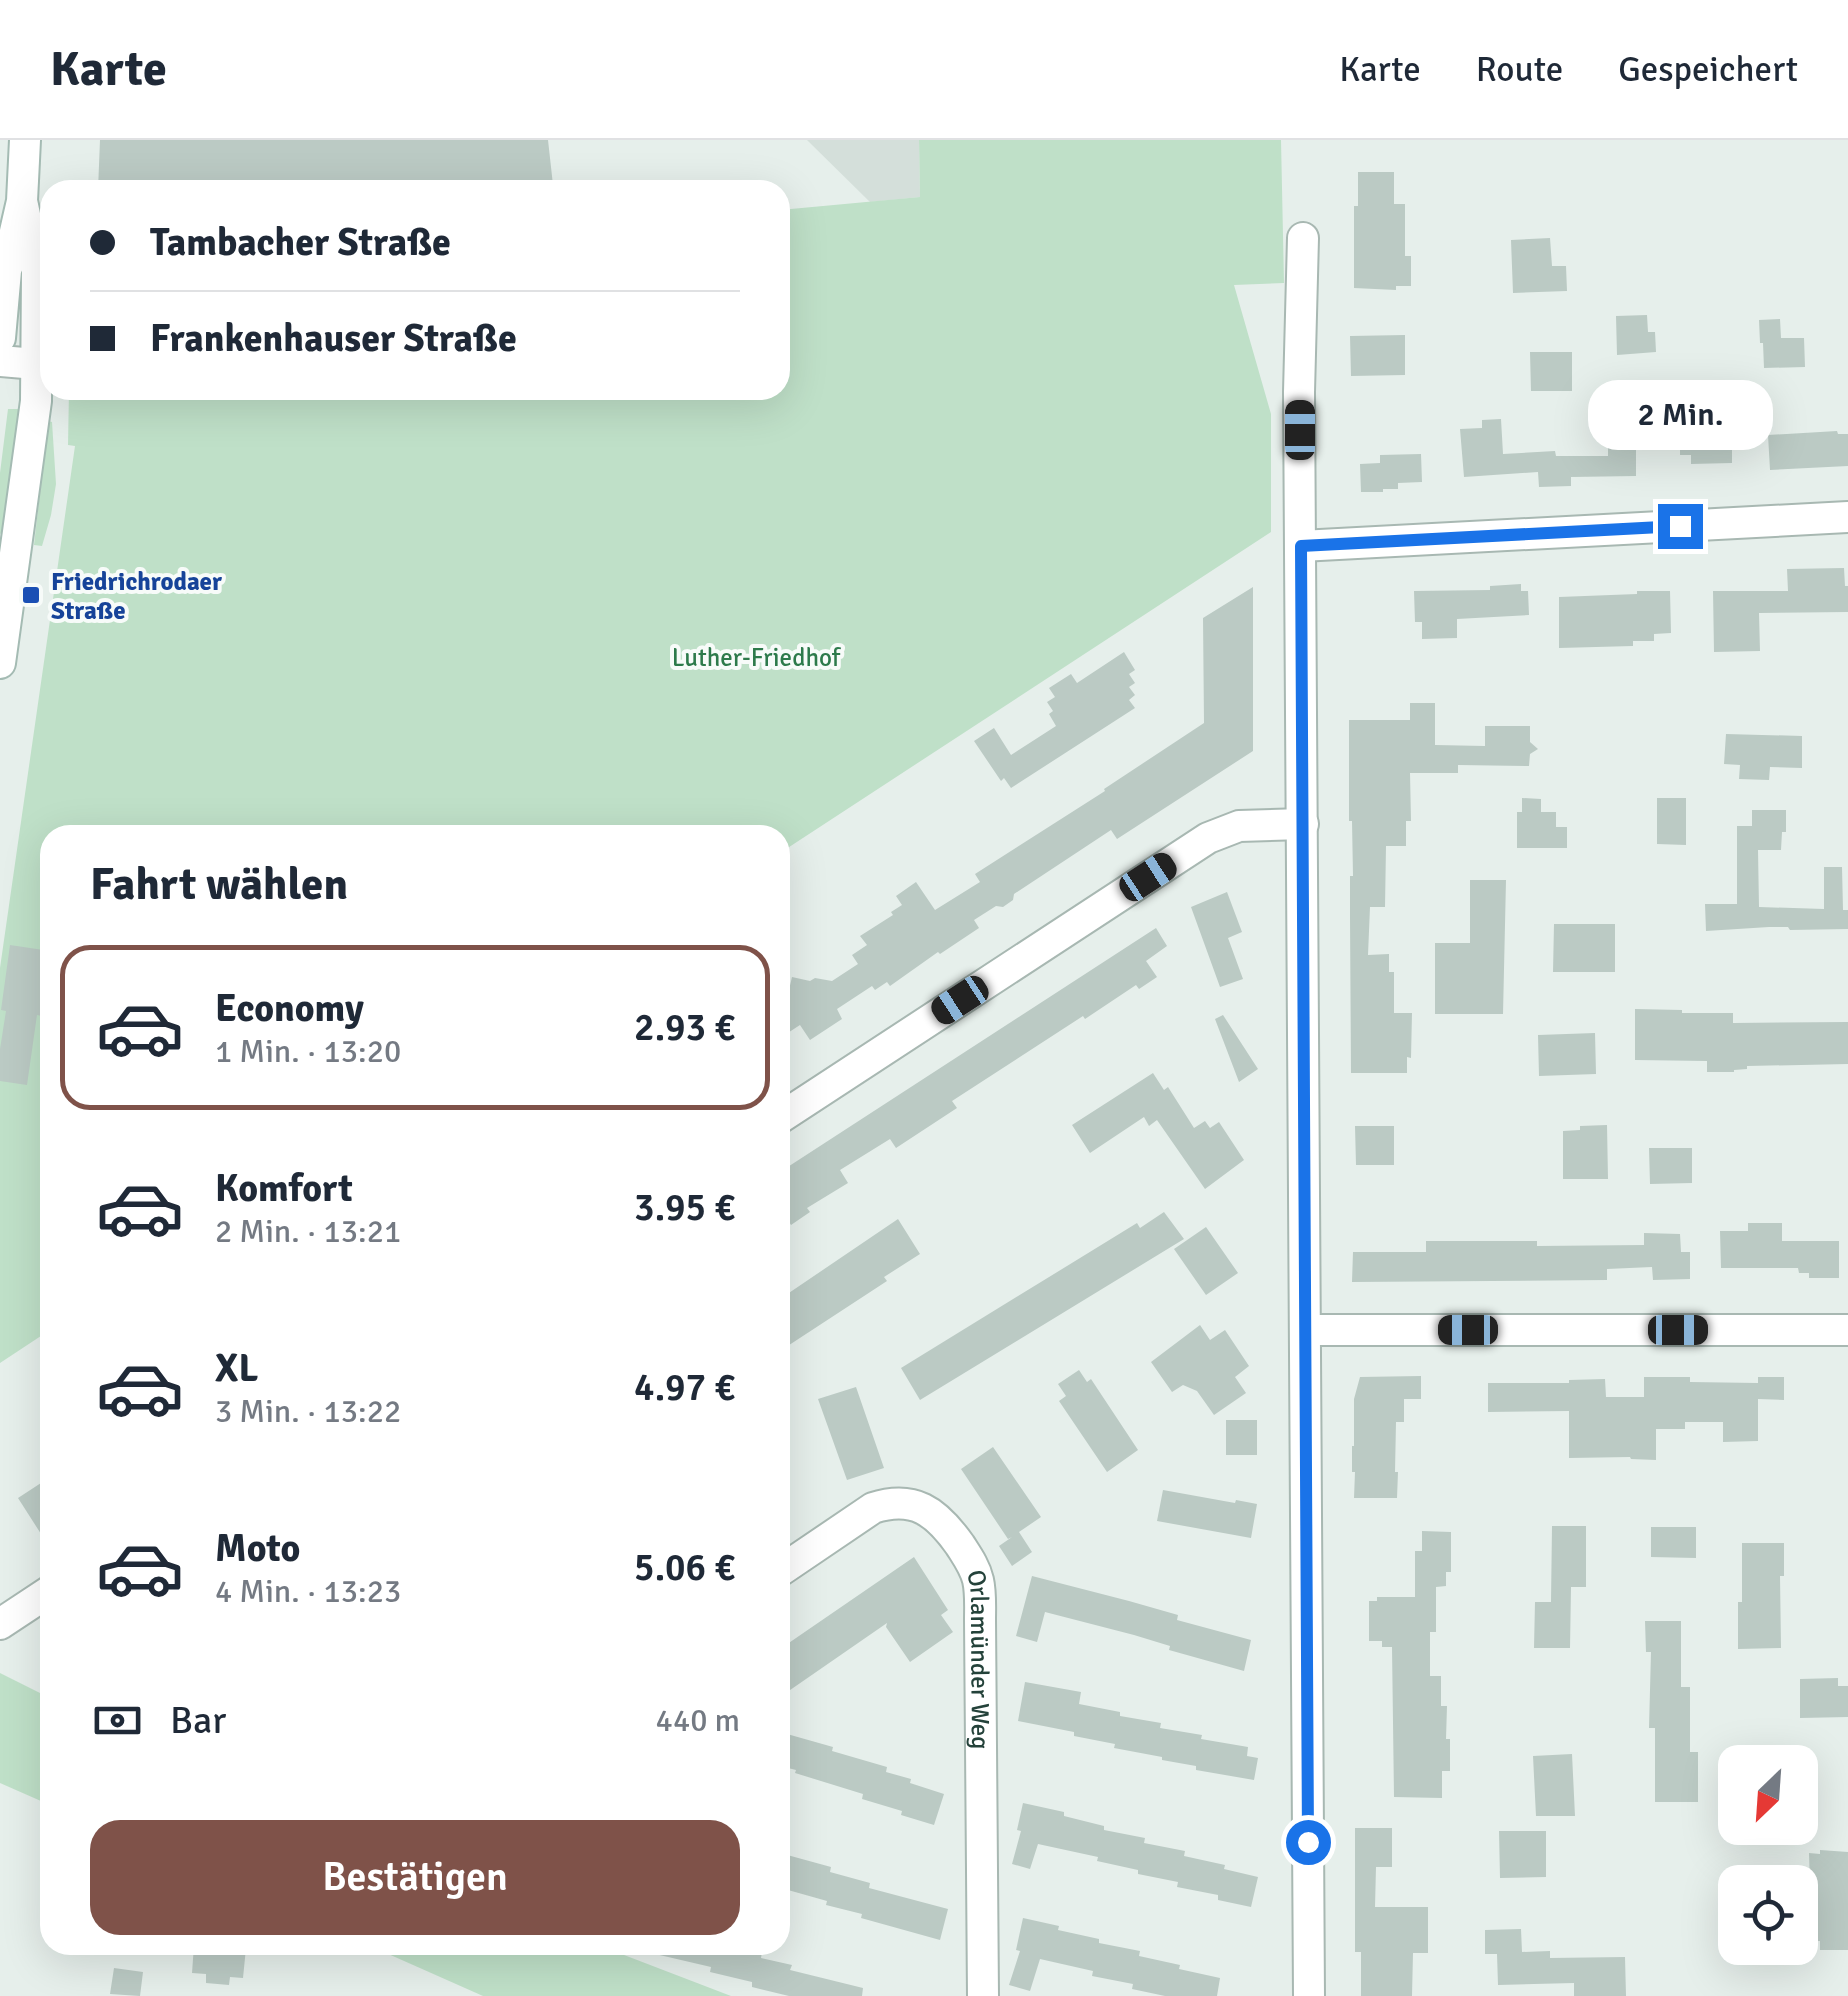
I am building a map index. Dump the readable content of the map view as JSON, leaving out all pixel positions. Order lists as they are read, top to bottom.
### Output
{
  "streets": {
    "street": ["Orlamünder Weg"]
  },
  "parks": ["Luther-Friedhof"],
  "places": {
    "transit": ["Friedrichrodaer Straße"]
  },
  "north": "bottom left",
  "page": {
    "header": "Karte",
    "nav": ["Karte", "Route", "Gespeichert"],
    "banner": ["Tambacher Straße", "Frankenhauser Straße"],
    "bubble": "2 Min.",
    "heading": "Fahrt wählen",
    "list": [
      {
        "name": "Economy",
        "note": "1 Min. · 13:20",
        "value": "2.93 €"
      },
      {
        "name": "Komfort",
        "note": "2 Min. · 13:21",
        "value": "3.95 €"
      },
      {
        "name": "XL",
        "note": "3 Min. · 13:22",
        "value": "4.97 €"
      },
      {
        "name": "Moto",
        "note": "4 Min. · 13:23",
        "value": "5.06 €"
      }
    ],
    "pay": ["Bar", "440 m"],
    "buttons": "Bestätigen"
  }
}
